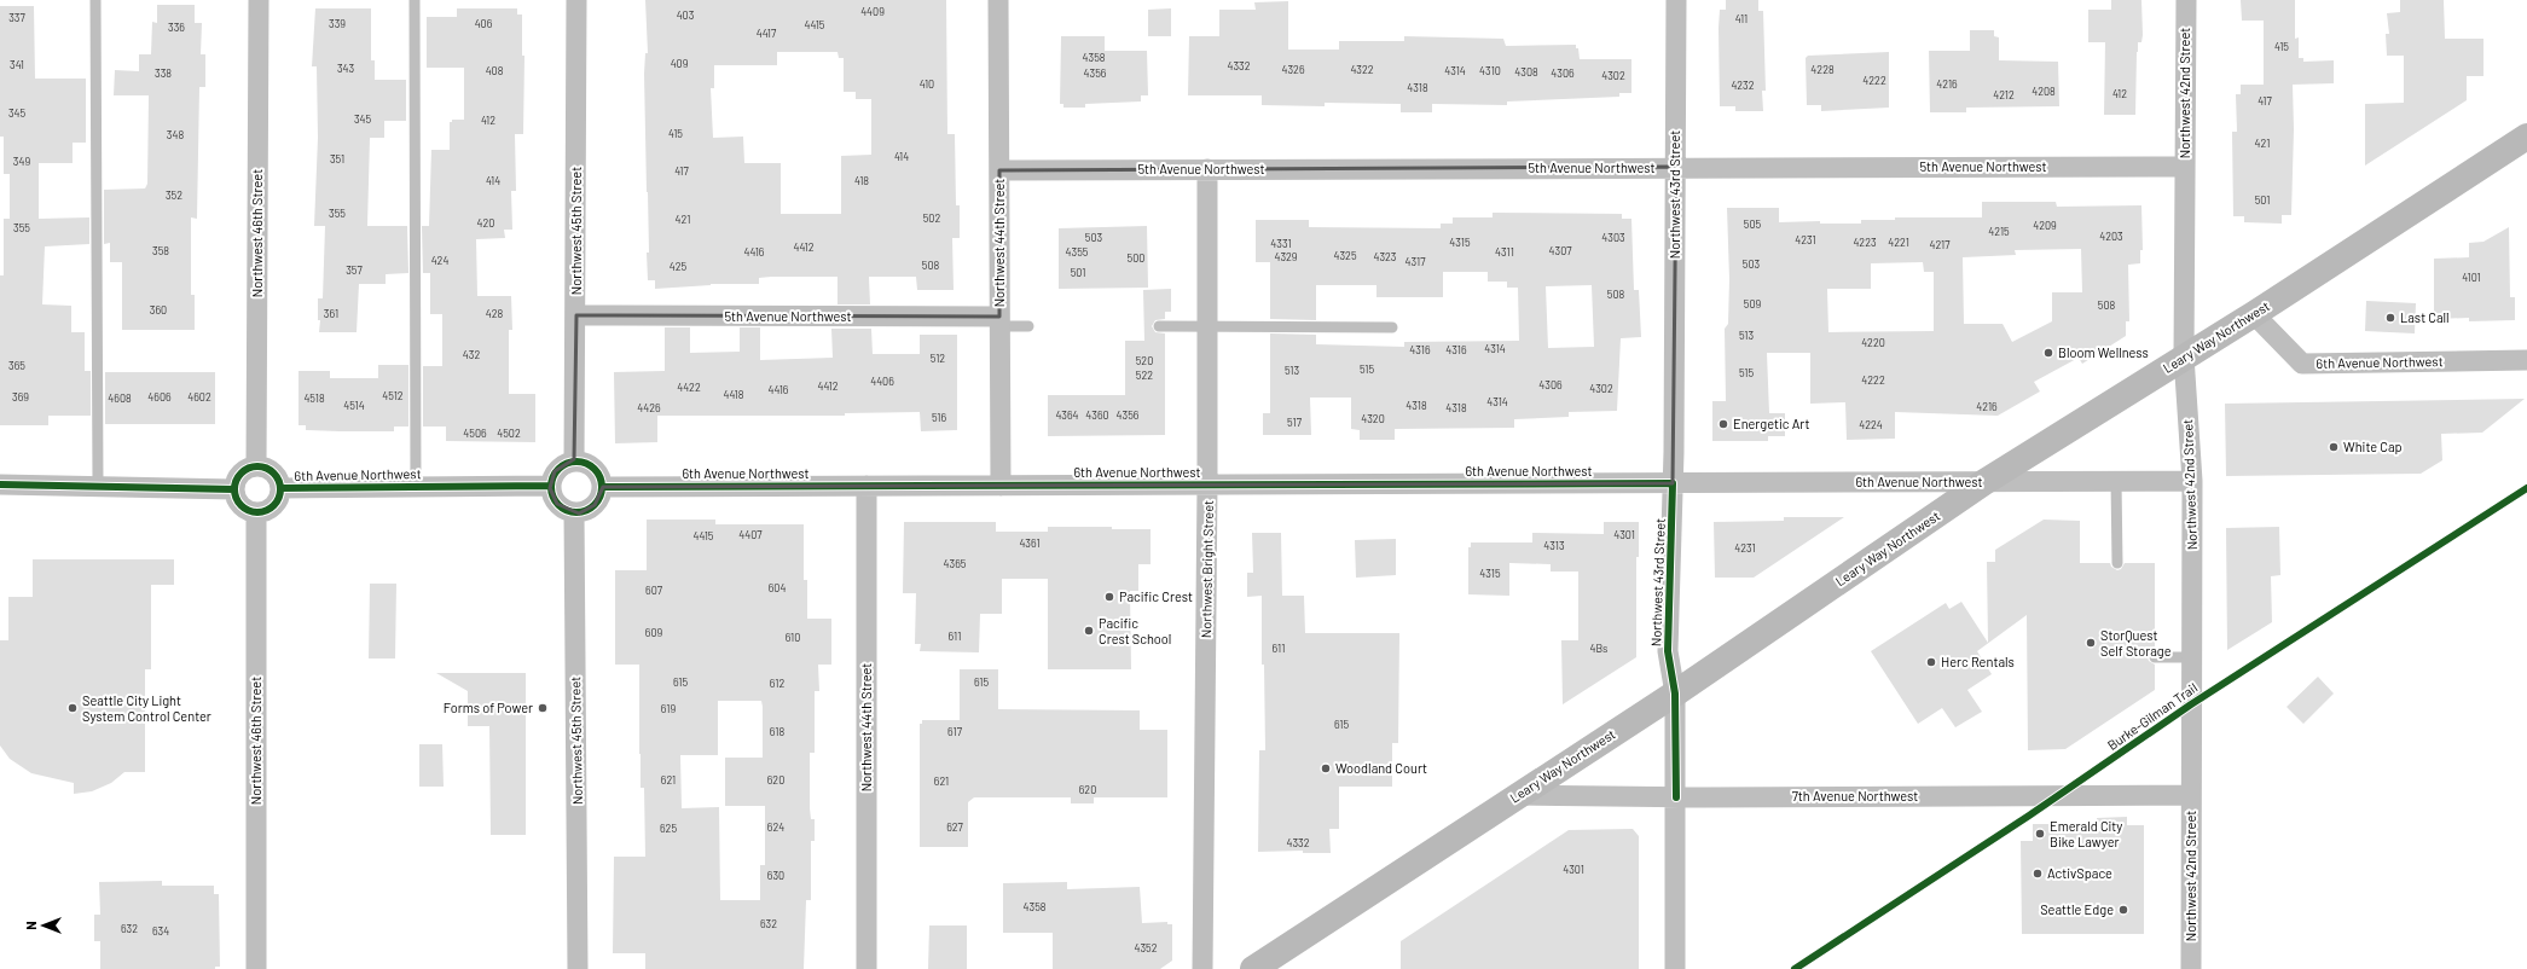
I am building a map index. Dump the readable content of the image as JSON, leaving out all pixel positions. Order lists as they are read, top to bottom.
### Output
{
  "streets": {
    "main road": ["Leary Way Northwest"],
    "street": [
      "Northwest 42nd Street",
      "5th Avenue Northwest",
      "Northwest 43rd Street",
      "Northwest 45th Street",
      "Northwest 46th Street",
      "Northwest 44th Street",
      "6th Avenue Northwest",
      "Northwest Bright Street",
      "7th Avenue Northwest"
    ],
    "cycle path": ["Burke-Gilman Trail"]
  },
  "crossings": [
    ["Northwest 42nd Street", "5th Avenue Northwest"],
    ["Northwest 42nd Street", "Leary Way Northwest"],
    ["Northwest 42nd Street", "6th Avenue Northwest"],
    ["Northwest 42nd Street", "7th Avenue Northwest"],
    ["5th Avenue Northwest", "Northwest 43rd Street"],
    ["5th Avenue Northwest", "Northwest 45th Street"],
    ["5th Avenue Northwest", "Northwest 44th Street"],
    ["5th Avenue Northwest", "Northwest Bright Street"],
    ["Northwest 43rd Street", "Leary Way Northwest"],
    ["Northwest 43rd Street", "6th Avenue Northwest"],
    ["Northwest 43rd Street", "7th Avenue Northwest"],
    ["Northwest 45th Street", "6th Avenue Northwest"],
    ["Northwest 46th Street", "6th Avenue Northwest"],
    ["Northwest 44th Street", "6th Avenue Northwest"],
    ["Leary Way Northwest", "6th Avenue Northwest"],
    ["Leary Way Northwest", "7th Avenue Northwest"],
    ["6th Avenue Northwest", "Northwest Bright Street"]
  ],
  "places": [
    "Last Call",
    "Bloom Wellness",
    "Energetic Art",
    "White Cap",
    "Pacific Crest",
    "Pacific Crest School",
    "StorQuest Self Storage",
    "Herc Rentals",
    "Seattle City Light System Control Center",
    "Forms of Power",
    "Woodland Court",
    "Emerald City Bike Lawyer",
    "ActivSpace",
    "Seattle Edge"
  ],
  "house_numbers": [
    "4409",
    "403",
    "337",
    "411",
    "339",
    "406",
    "4415",
    "336",
    "4417",
    "415",
    "4358",
    "409",
    "341",
    "4332",
    "343",
    "4326",
    "4322",
    "4228",
    "408",
    "4314",
    "4310",
    "4308",
    "338",
    "4356",
    "4306",
    "4302",
    "4222",
    "410",
    "4216",
    "4232",
    "4318",
    "4208",
    "412",
    "4212",
    "417",
    "345",
    "345",
    "412",
    "415",
    "348",
    "421",
    "414",
    "351",
    "349",
    "417",
    "414",
    "418",
    "352",
    "501",
    "355",
    "502",
    "421",
    "420",
    "505",
    "4209",
    "355",
    "4215",
    "4203",
    "503",
    "4303",
    "4231",
    "4315",
    "4223",
    "4221",
    "4331",
    "4217",
    "4412",
    "358",
    "4307",
    "4416",
    "4355",
    "4311",
    "4325",
    "4329",
    "4323",
    "500",
    "424",
    "4317",
    "503",
    "508",
    "425",
    "357",
    "501",
    "4101",
    "508",
    "509",
    "508",
    "360",
    "361",
    "428",
    "513",
    "4220",
    "4314",
    "4316",
    "4316",
    "432",
    "512",
    "520",
    "365",
    "515",
    "513",
    "515",
    "522",
    "4222",
    "4406",
    "4306",
    "4412",
    "4422",
    "4302",
    "4416",
    "4418",
    "4512",
    "369",
    "4606",
    "4602",
    "4608",
    "4518",
    "4314",
    "4514",
    "4318",
    "4216",
    "4426",
    "4318",
    "4364",
    "4360",
    "4356",
    "516",
    "4320",
    "517",
    "4224",
    "4506",
    "4502",
    "4407",
    "4301",
    "4415",
    "4361",
    "4313",
    "4231",
    "4365",
    "4315",
    "604",
    "607",
    "609",
    "611",
    "610",
    "611",
    "4Bs",
    "615",
    "615",
    "612",
    "619",
    "615",
    "618",
    "617",
    "621",
    "620",
    "621",
    "620",
    "624",
    "627",
    "625",
    "4332",
    "4301",
    "630",
    "4358",
    "632",
    "632",
    "634",
    "4352"
  ],
  "north": "left"
}
